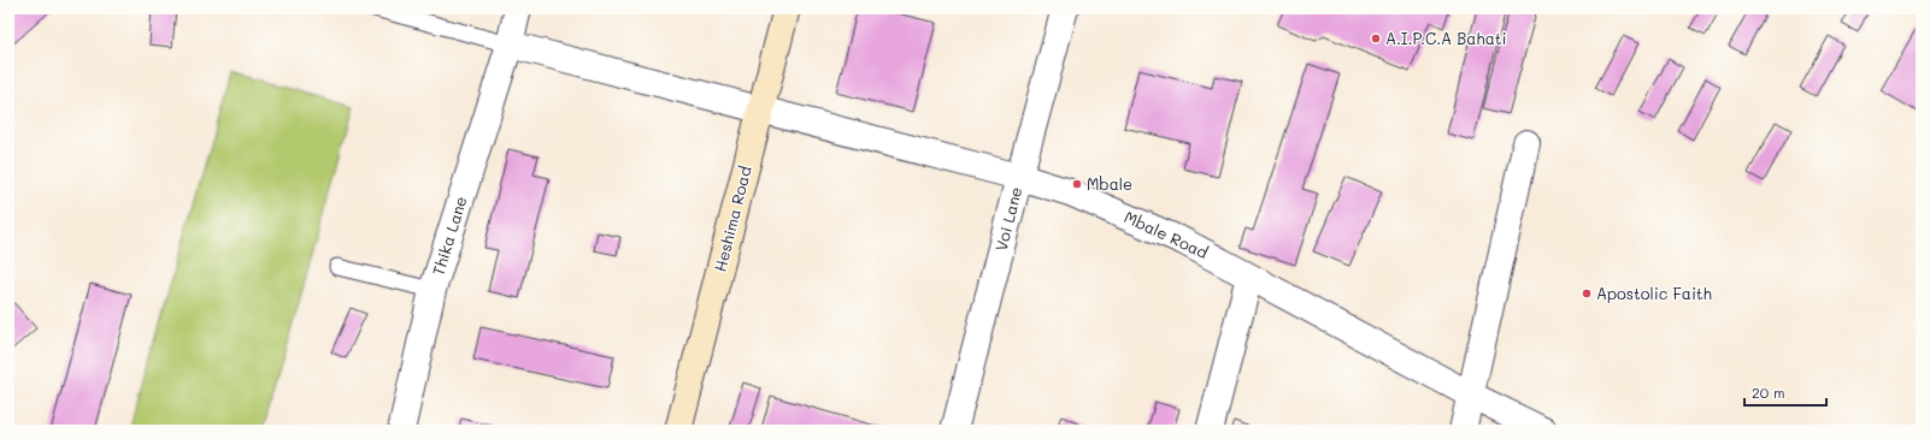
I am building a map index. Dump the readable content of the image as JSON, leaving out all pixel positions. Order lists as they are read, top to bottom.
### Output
{
  "streets": {
    "street": [
      "Heshima Road",
      "Voi Lane",
      "Mbale Road",
      "Thika Lane"
    ]
  },
  "crossings": [
    ["Heshima Road", "Mbale Road"],
    ["Voi Lane", "Mbale Road"],
    ["Mbale Road", "Thika Lane"]
  ],
  "places": ["A.I.P.C.A Bahati", "Mbale", "Apostolic Faith"],
  "scale_bar": "20 m"
}
